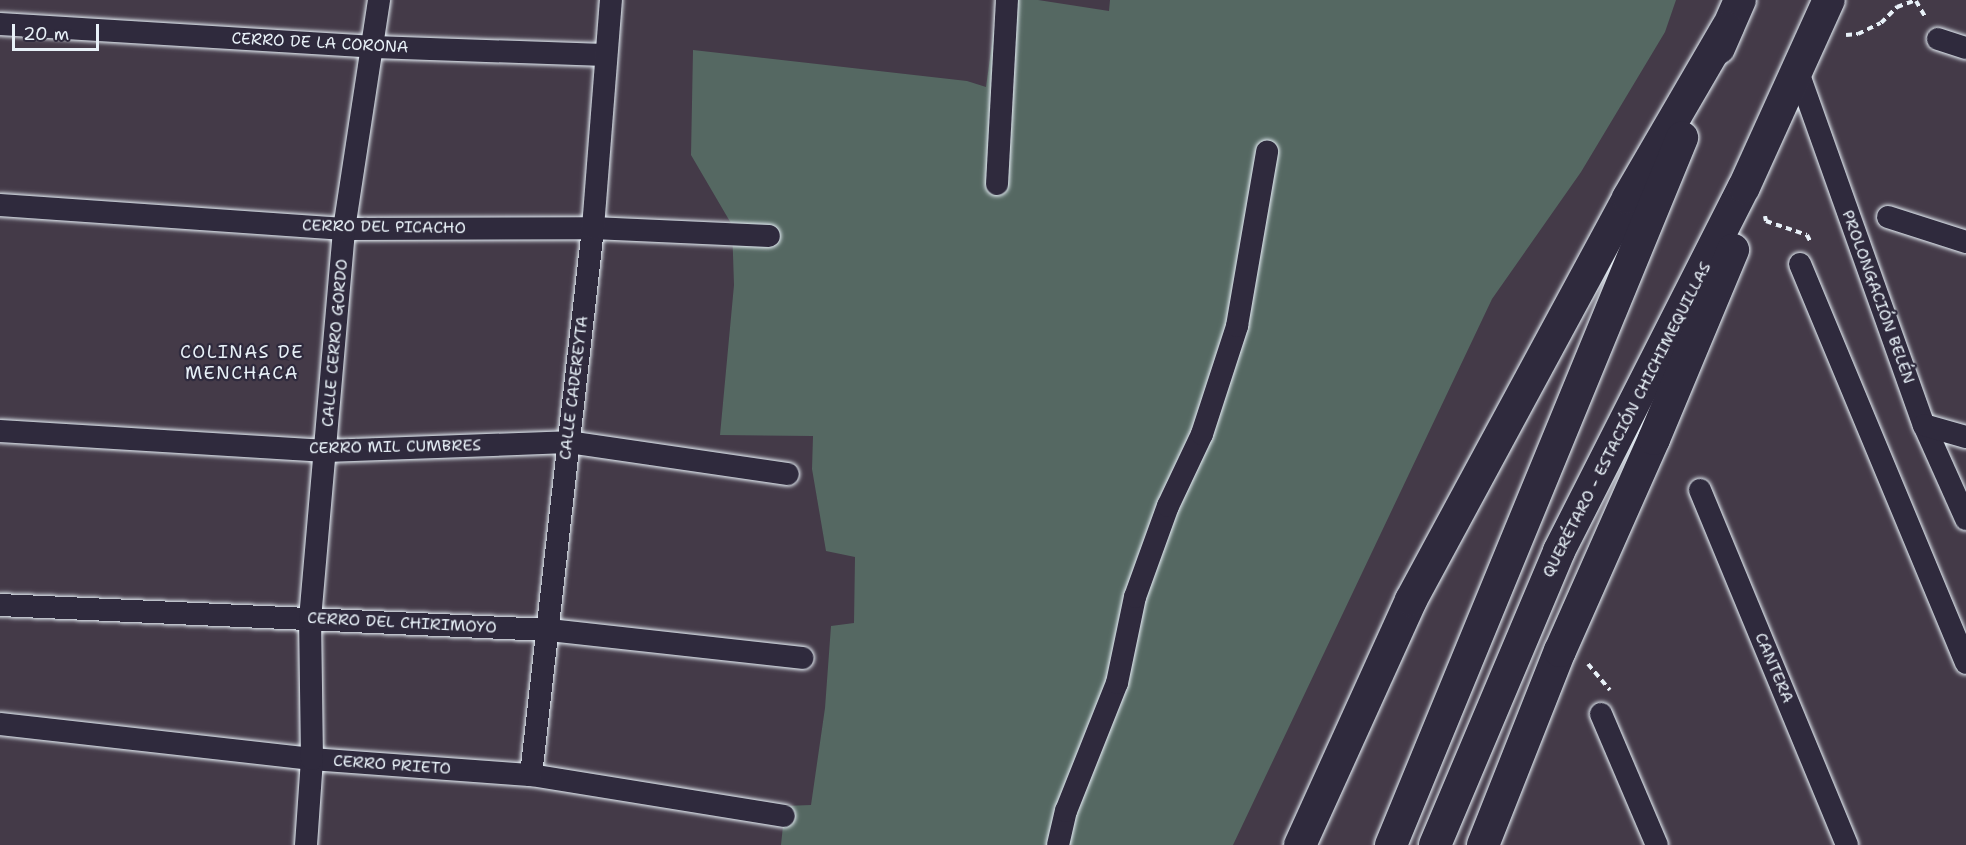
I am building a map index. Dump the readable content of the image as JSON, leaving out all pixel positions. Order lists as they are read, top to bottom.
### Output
{
  "streets": {
    "main road": ["QUERÉTARO - ESTACIÓN CHICHIMEQUILLAS"],
    "street": [
      "CERRO DE LA CORONA",
      "CERRO DEL PICACHO",
      "PROLONGACIÓN BELÉN",
      "CALLE CERRO GORDO",
      "CALLE CADEREYTA",
      "CERRO MIL CUMBRES",
      "CERRO DEL CHIRIMOYO",
      "CANTERA",
      "CERRO PRIETO"
    ]
  },
  "crossings": [
    ["CERRO DE LA CORONA", "CALLE CERRO GORDO"],
    ["CERRO DE LA CORONA", "CALLE CADEREYTA"],
    ["CERRO DEL PICACHO", "CALLE CERRO GORDO"],
    ["CERRO DEL PICACHO", "CALLE CADEREYTA"],
    ["PROLONGACIÓN BELÉN", "QUERÉTARO - ESTACIÓN CHICHIMEQUILLAS"],
    ["CALLE CERRO GORDO", "CERRO MIL CUMBRES"],
    ["CALLE CERRO GORDO", "CERRO DEL CHIRIMOYO"],
    ["CALLE CERRO GORDO", "CERRO PRIETO"],
    ["CALLE CADEREYTA", "CERRO MIL CUMBRES"],
    ["CALLE CADEREYTA", "CERRO DEL CHIRIMOYO"],
    ["CALLE CADEREYTA", "CERRO PRIETO"]
  ],
  "districts": ["COLINAS DE MENCHACA"],
  "scale_bar": "20 m"
}
